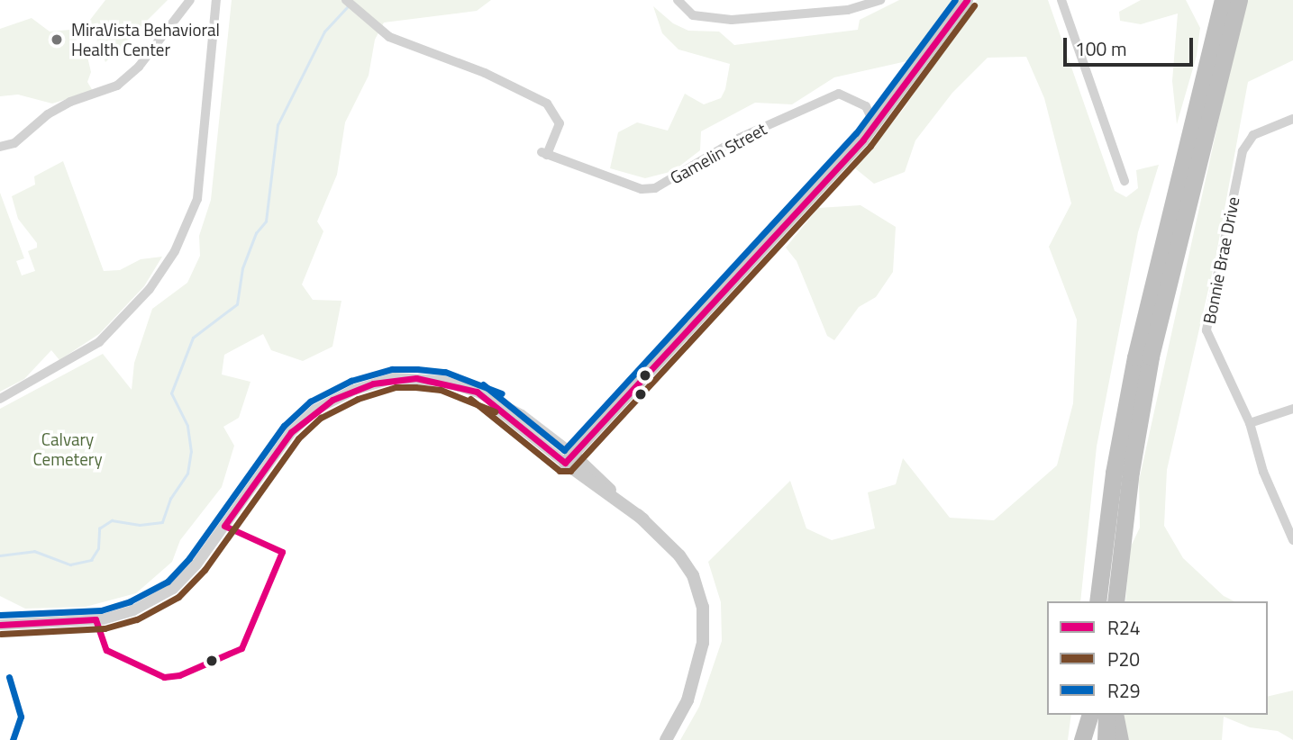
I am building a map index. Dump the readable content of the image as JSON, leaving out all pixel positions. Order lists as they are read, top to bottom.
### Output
{
  "streets": {
    "street": ["Gamelin Street", "Bonnie Brae Drive"]
  },
  "parks": ["Calvary Cemetery"],
  "places": ["MiraVista Behavioral Health Center"],
  "lines": ["transit line R24", "transit line R29", "transit line P20"],
  "legend": ["R24", "P20", "R29"],
  "scale_bar": "100 m"
}
